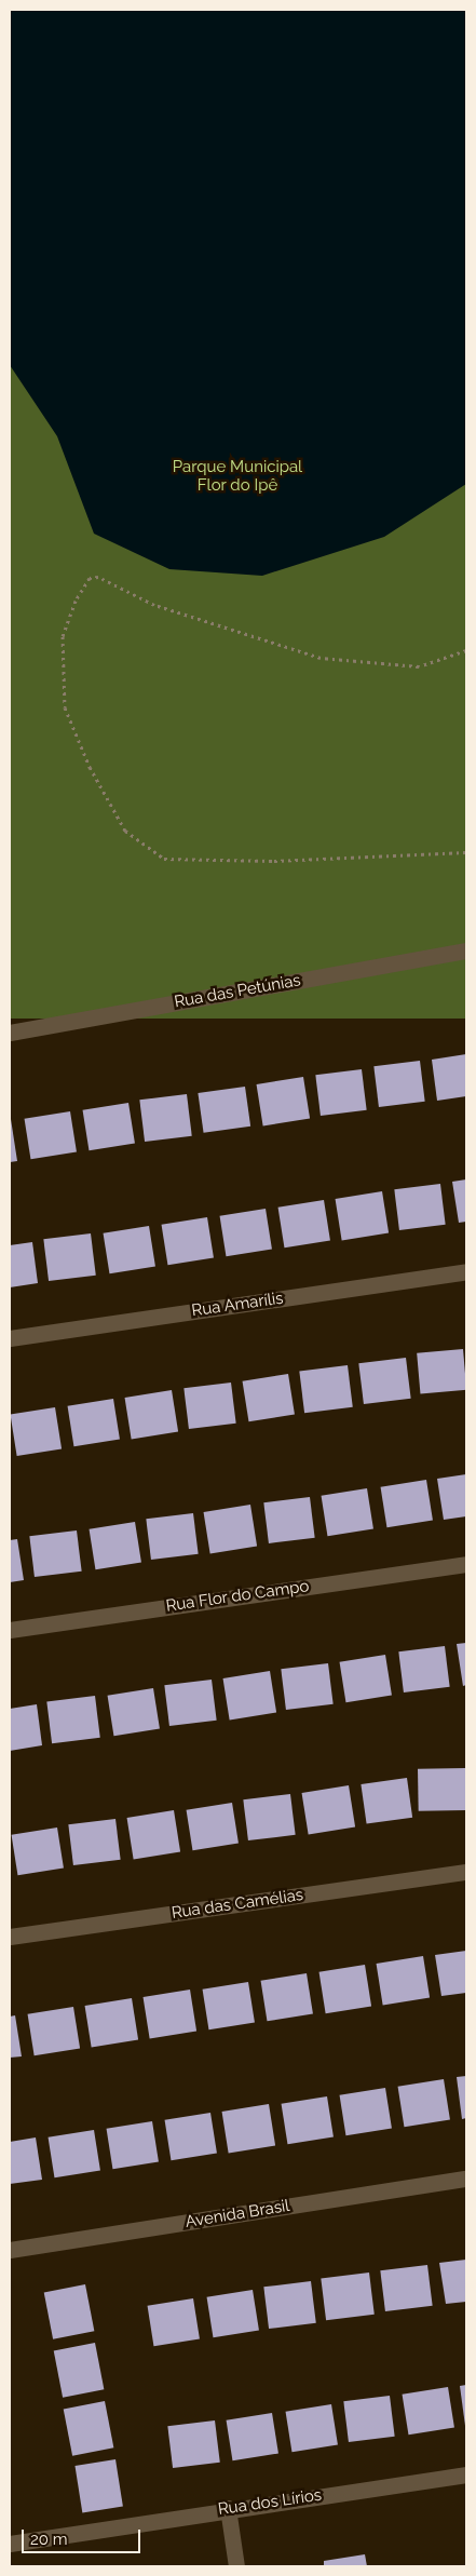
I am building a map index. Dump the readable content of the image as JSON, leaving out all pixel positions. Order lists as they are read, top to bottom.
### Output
{
  "streets": {
    "street": [
      "Rua das Petúnias",
      "Rua Amarílis",
      "Rua Flor do Campo",
      "Rua das Camélias",
      "Avenida Brasil",
      "Rua dos Lírios"
    ]
  },
  "parks": ["Parque Municipal Flor do Ipê"],
  "scale_bar": "20 m"
}
